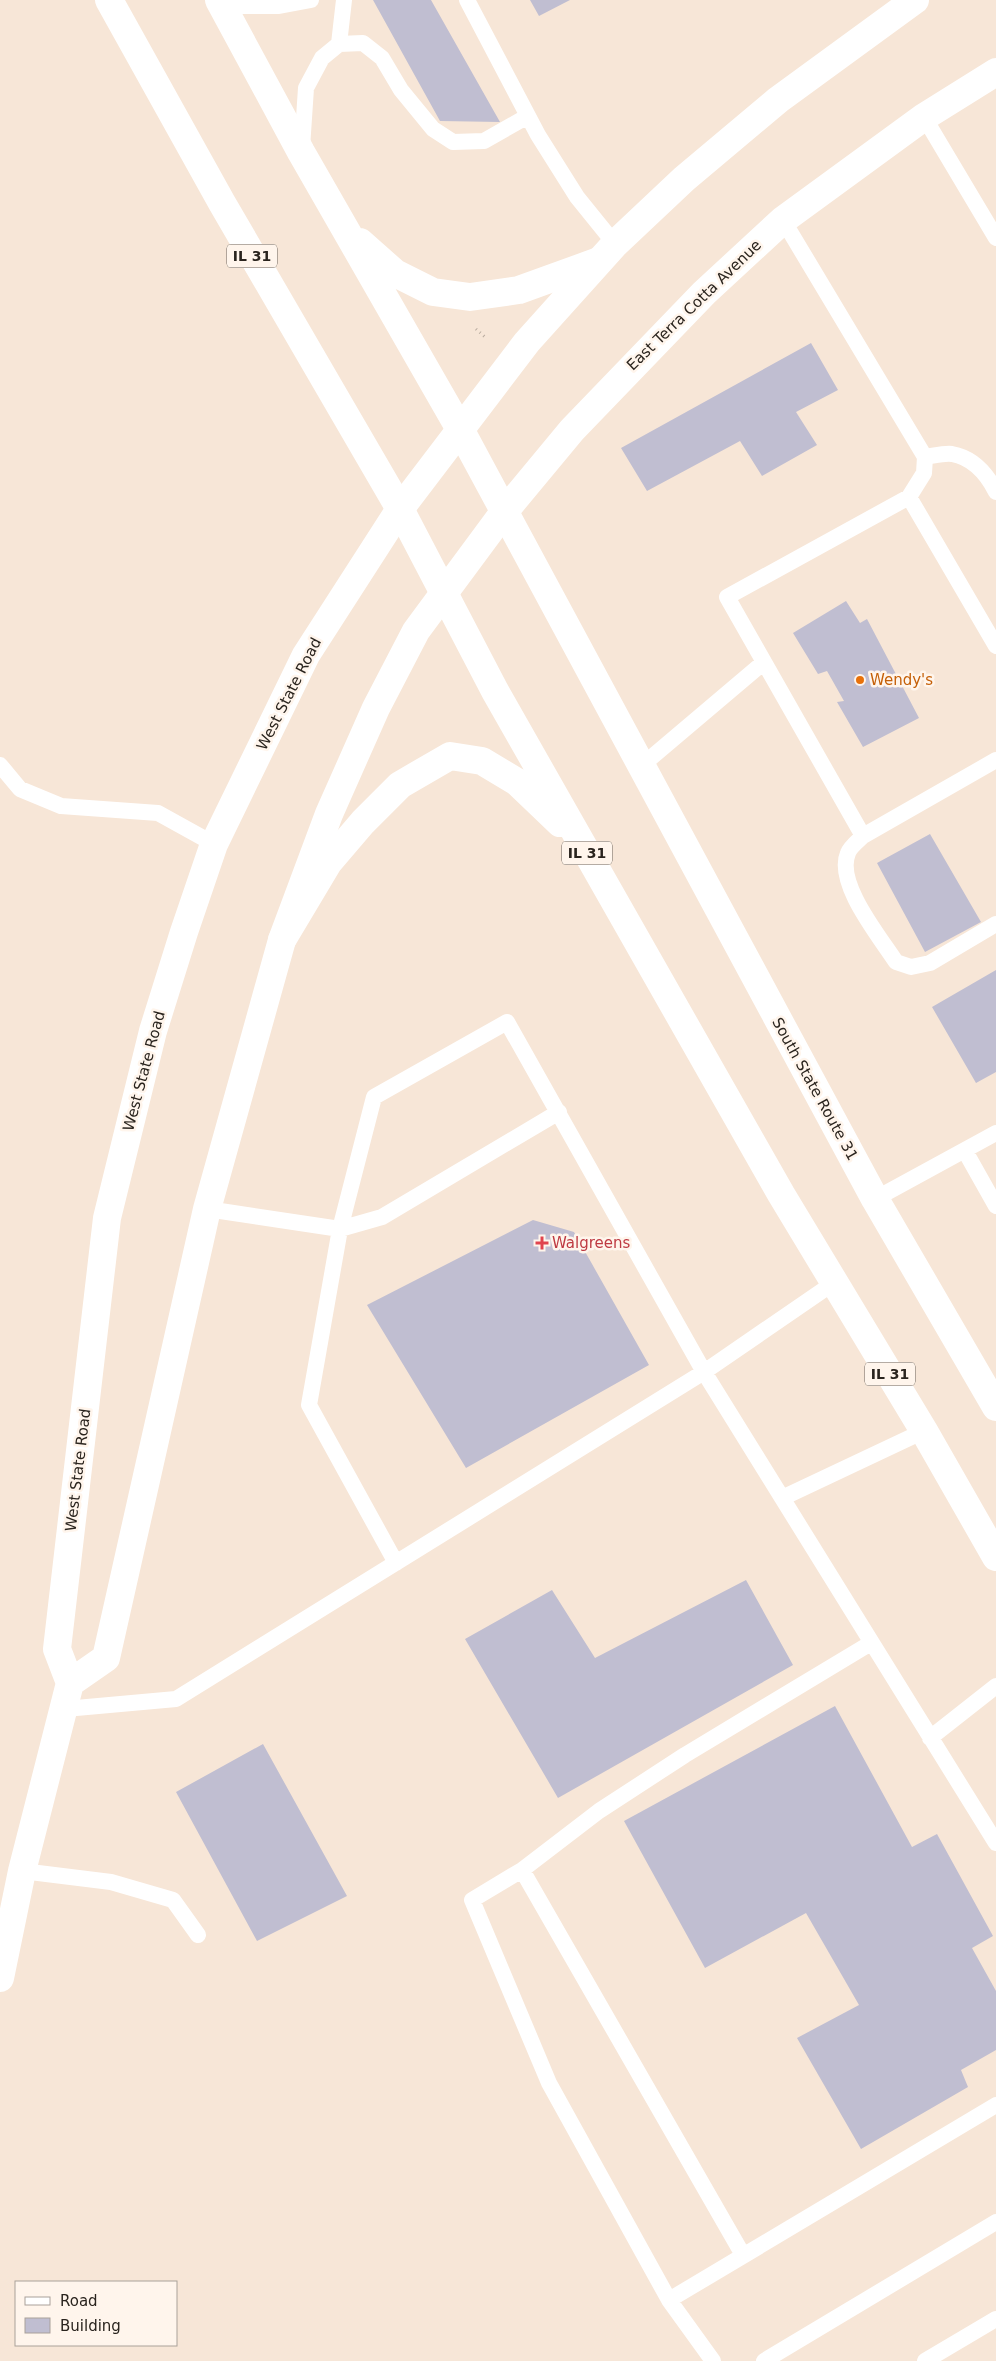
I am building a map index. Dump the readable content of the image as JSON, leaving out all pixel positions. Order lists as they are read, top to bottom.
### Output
{
  "streets": {
    "main road": [
      "IL 31",
      "East Terra Cotta Avenue",
      "West State Road",
      "South State Route 31"
    ]
  },
  "crossings": [
    ["IL 31", "East Terra Cotta Avenue"],
    ["IL 31", "West State Road"],
    ["East Terra Cotta Avenue", "South State Route 31"]
  ],
  "places": {
    "other": ["Wendy's"],
    "health": ["Walgreens"]
  },
  "legend": ["Road", "Building"]
}
